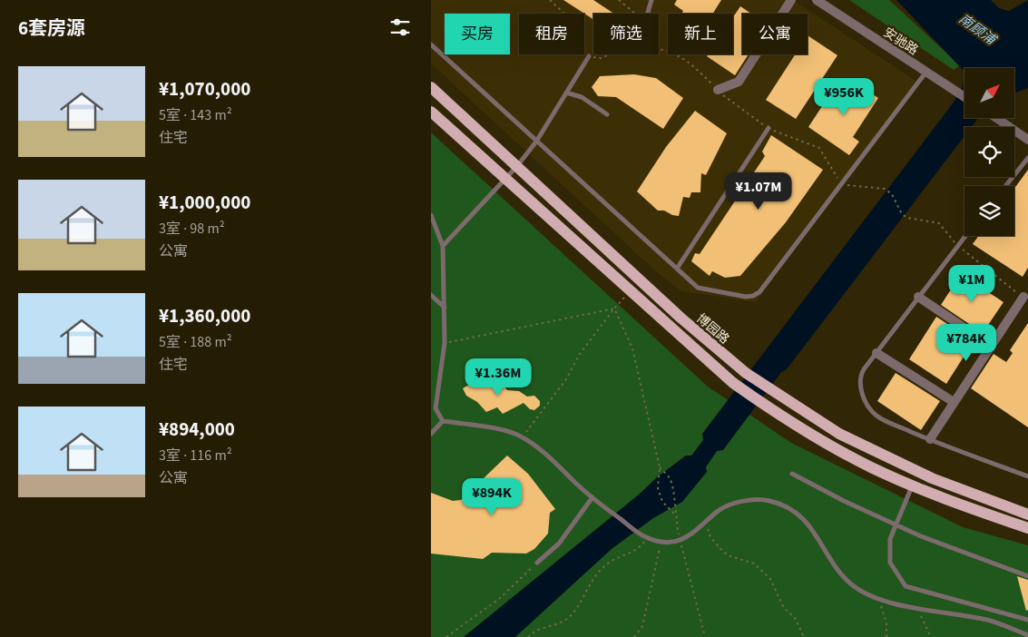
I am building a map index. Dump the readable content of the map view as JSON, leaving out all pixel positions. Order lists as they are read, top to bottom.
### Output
{
  "streets": {
    "main road": ["博园路"],
    "street": ["安驰路"]
  },
  "water": ["南顾浦"],
  "north": "top right",
  "page": {
    "heading": "6套房源",
    "chip": [
      "买房",
      "租房",
      "筛选",
      "新上",
      "公寓"
    ],
    "list": [
      {
        "name": "¥1,070,000",
        "note": "5室 · 143 m² · 住宅"
      },
      {
        "name": "¥1,000,000",
        "note": "3室 · 98 m² · 公寓"
      },
      {
        "name": "¥1,360,000",
        "note": "5室 · 188 m² · 住宅"
      },
      {
        "name": "¥894,000",
        "note": "3室 · 116 m² · 公寓"
      }
    ],
    "price": [
      "¥956K",
      "¥1.07M",
      "¥1M",
      "¥784K",
      "¥1.36M",
      "¥894K"
    ]
  }
}
